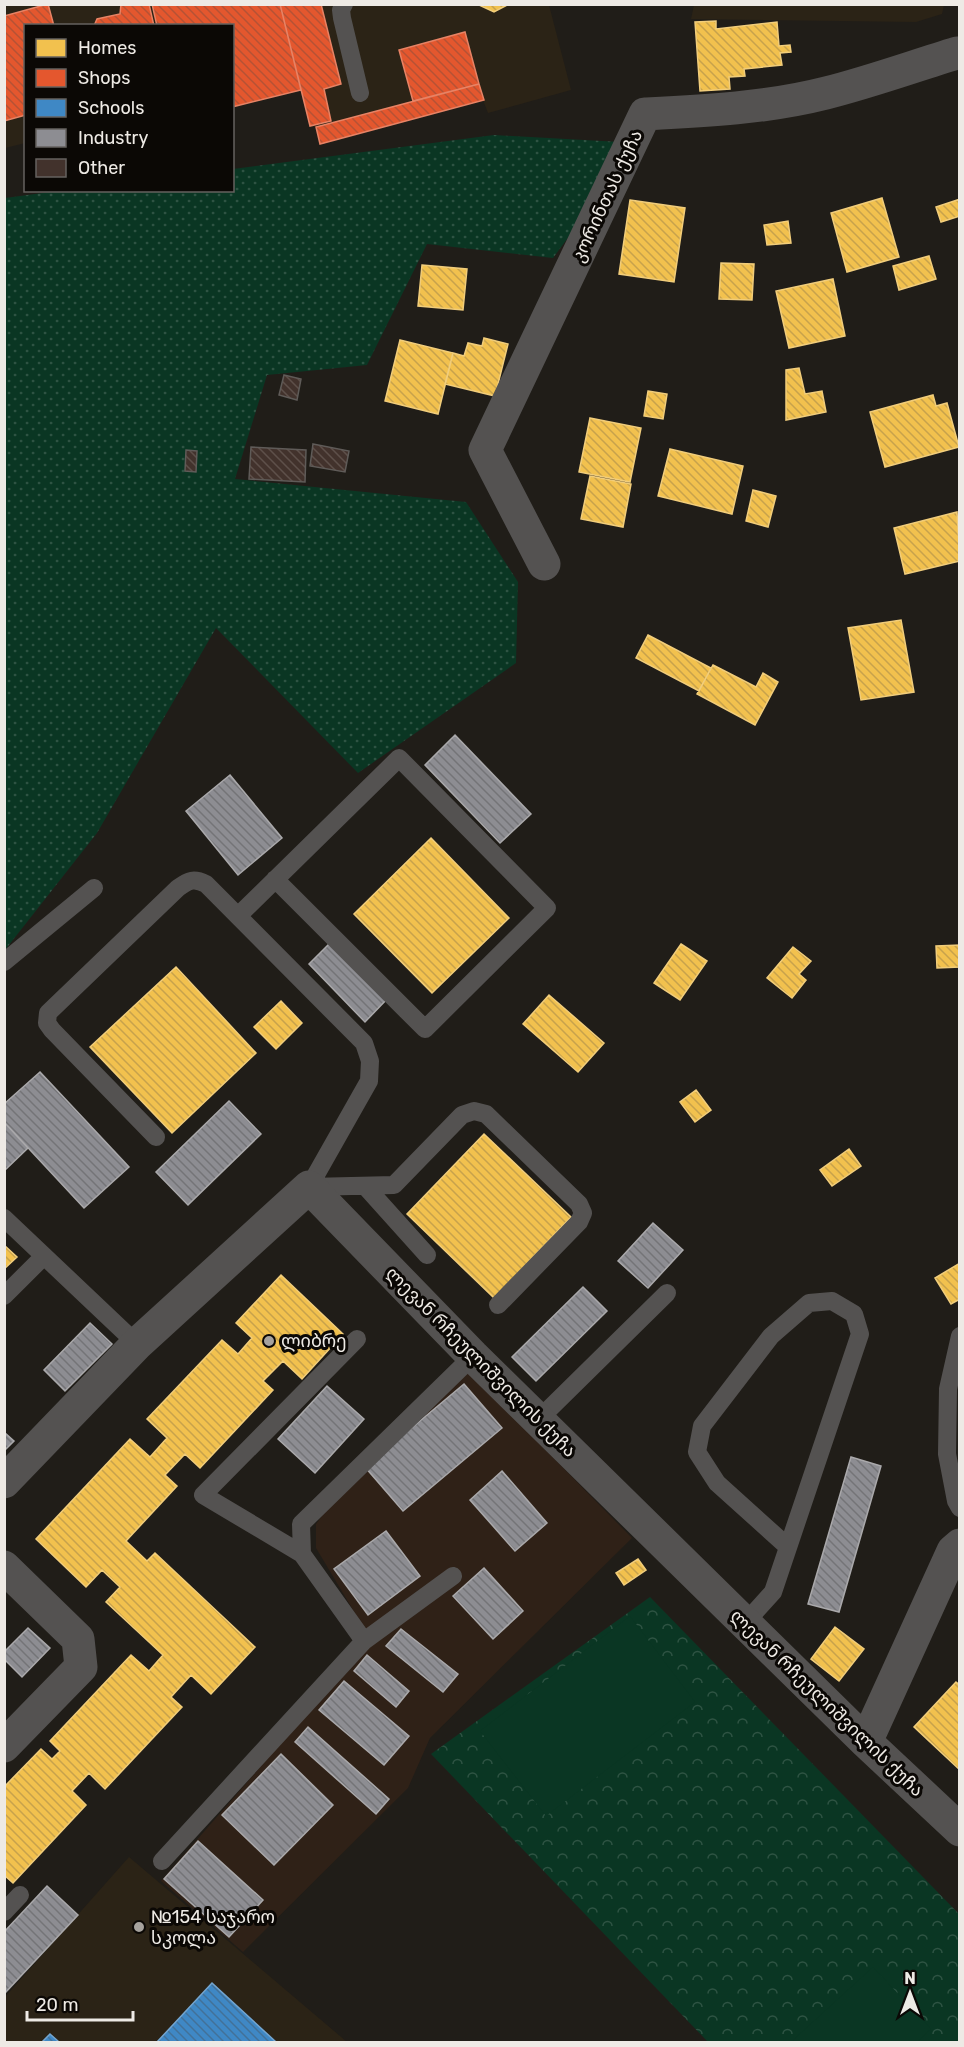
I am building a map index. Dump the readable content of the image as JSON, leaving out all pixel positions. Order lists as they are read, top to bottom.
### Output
{
  "streets": {
    "street": ["კორინთას ქუჩა", "ლევან რჩეულიშვილის ქუჩა"]
  },
  "places": ["ლიბრე", "№154 საჯარო სკოლა"],
  "legend": [
    "Homes",
    "Shops",
    "Schools",
    "Industry",
    "Other"
  ],
  "scale_bar": "20 m",
  "north": "top"
}
